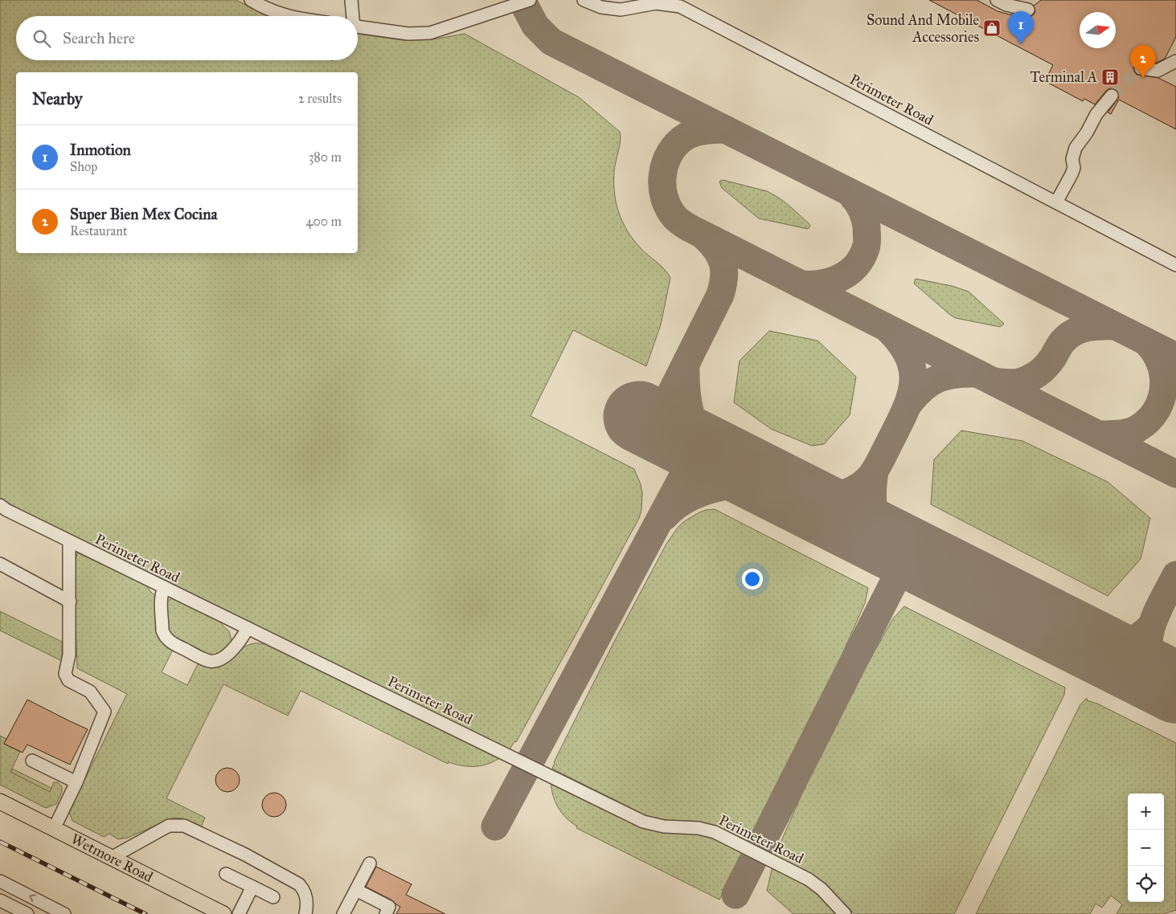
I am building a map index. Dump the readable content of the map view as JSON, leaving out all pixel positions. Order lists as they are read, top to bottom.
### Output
{
  "streets": {
    "main road": ["Wetmore Road"],
    "street": ["Perimeter Road"]
  },
  "places": {
    "shop": ["Sound And Mobile Accessories"],
    "building": ["Terminal A"]
  },
  "north": "right",
  "page": {
    "pins": ["1", "2"],
    "search": "Search here",
    "heading": ["Nearby", "2 results"],
    "list": [
      {
        "mark": "1",
        "name": "Inmotion",
        "note": "Shop",
        "value": "380 m"
      },
      {
        "mark": "2",
        "name": "Super Bien Mex Cocina",
        "note": "Restaurant",
        "value": "400 m"
      }
    ],
    "map_buttons": ["+", "−"]
  }
}
